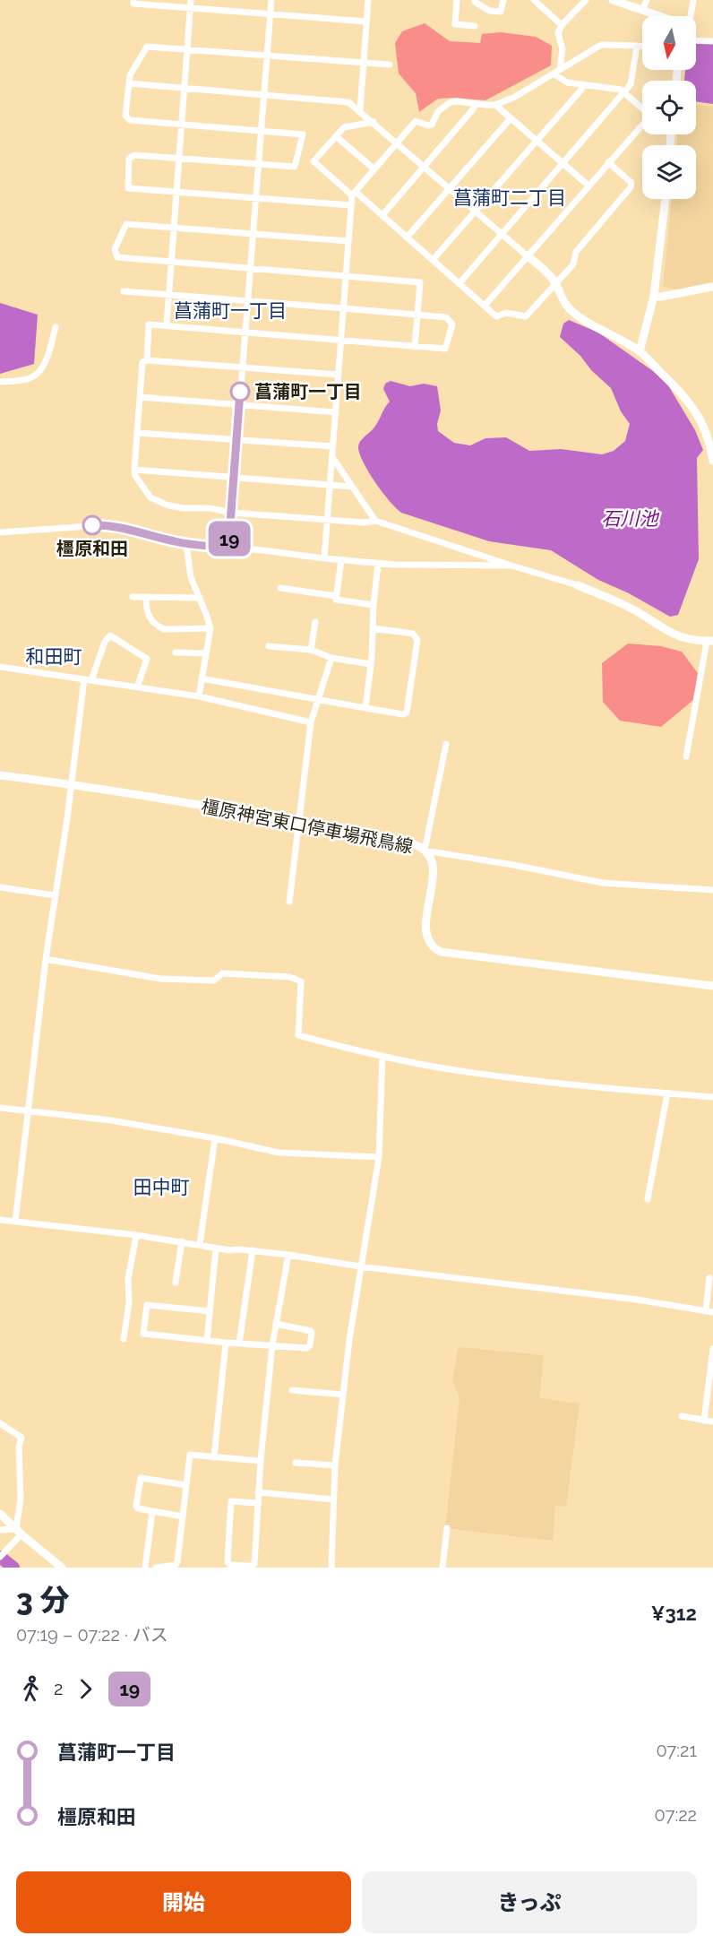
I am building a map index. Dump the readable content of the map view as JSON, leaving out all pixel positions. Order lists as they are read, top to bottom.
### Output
{
  "streets": {
    "main road": ["橿原神宮東口停車場飛鳥線"]
  },
  "districts": [
    "菖蒲町二丁目",
    "菖蒲町一丁目",
    "和田町",
    "田中町"
  ],
  "water": ["石川池"],
  "places": ["菖蒲町一丁目", "橿原和田"],
  "lines": ["bus line 19"],
  "north": "bottom",
  "page": {
    "on_map": "19",
    "heading": ["3 分", "07:19 – 07:22 · バス", "¥312"],
    "legs": ["2", "19"],
    "list": [
      {
        "name": "菖蒲町一丁目",
        "value": "07:21"
      },
      {
        "name": "橿原和田",
        "value": "07:22"
      }
    ],
    "buttons": ["開始", "きっぷ"]
  }
}
